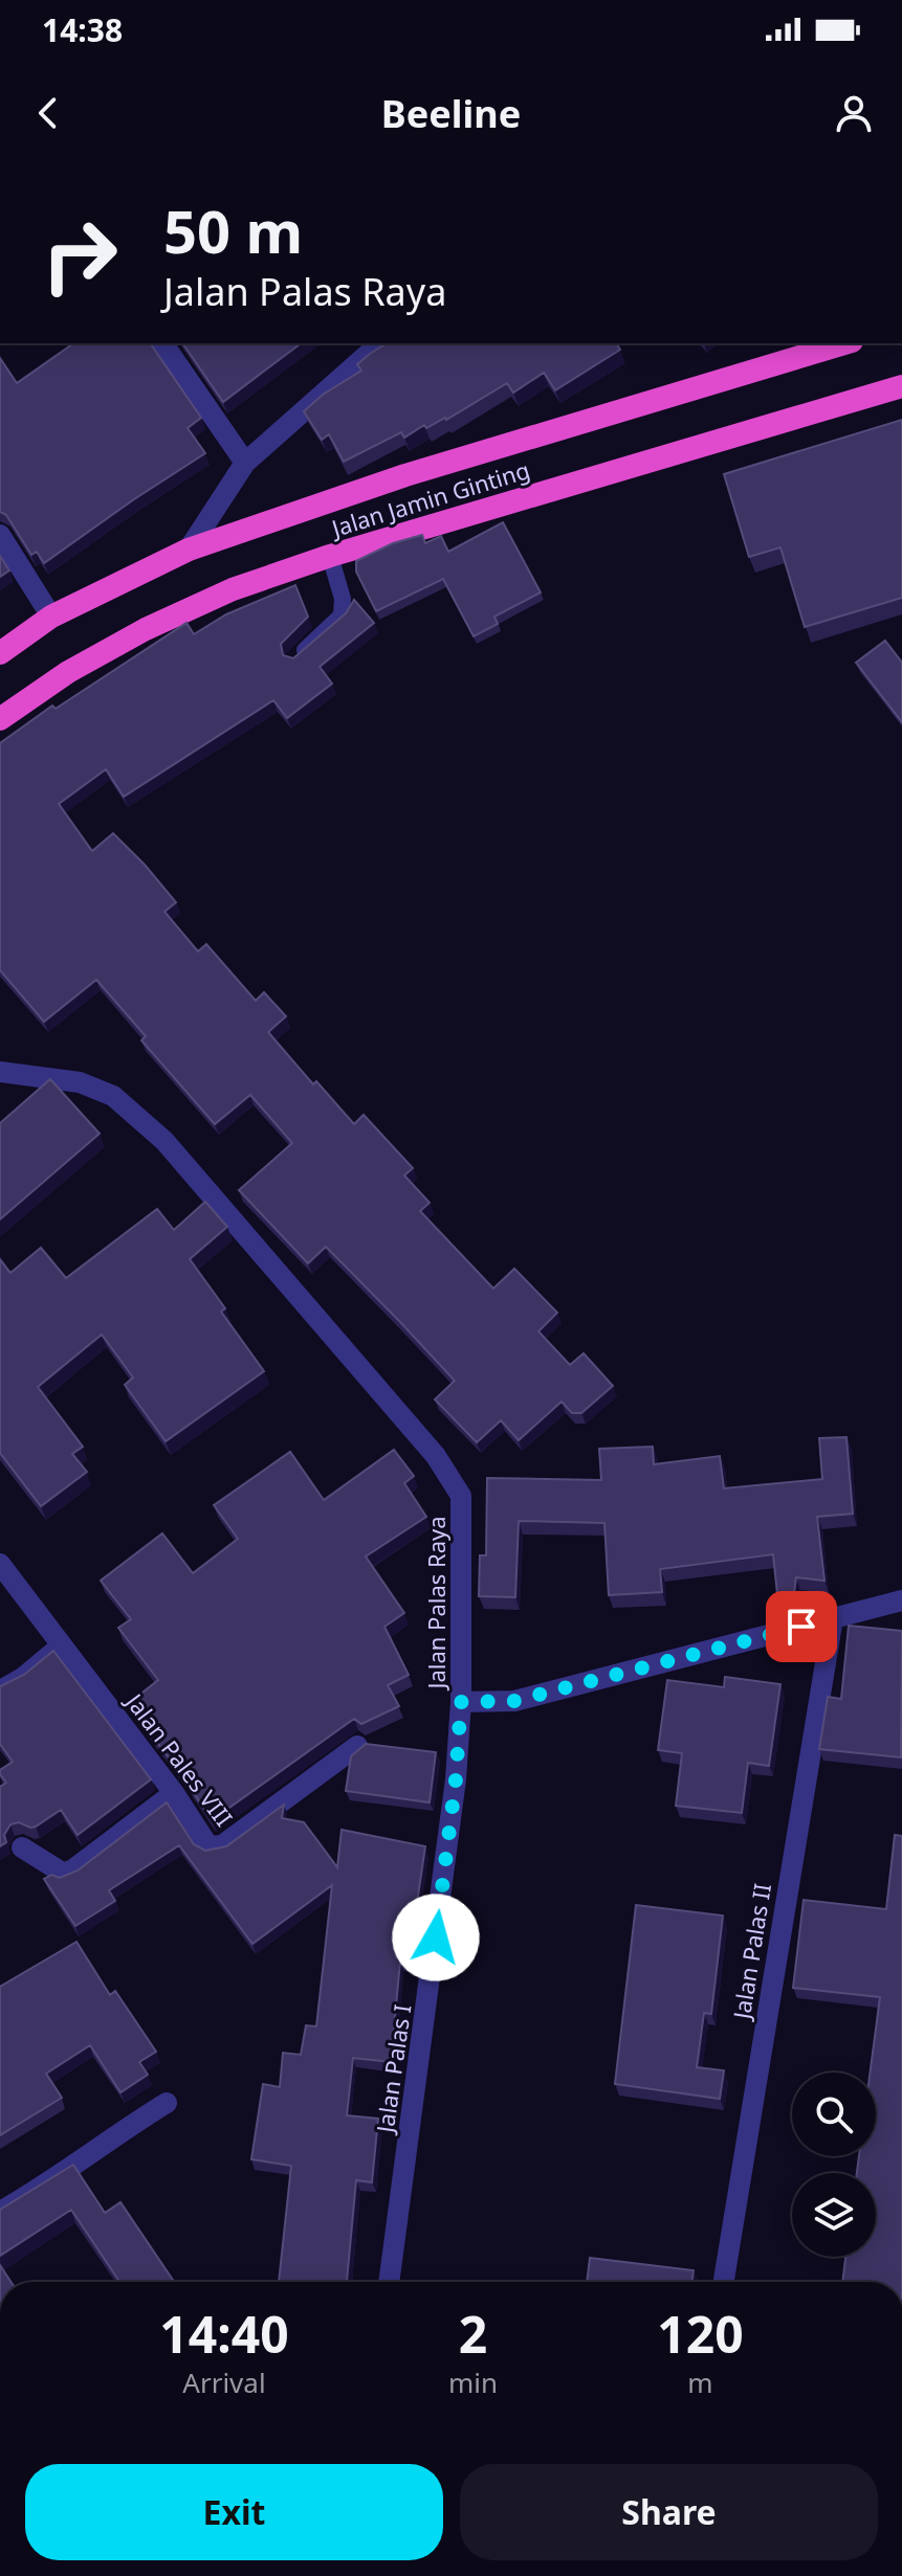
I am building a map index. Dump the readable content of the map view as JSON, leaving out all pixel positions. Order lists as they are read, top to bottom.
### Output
{
  "streets": {
    "highway": ["Jalan Jamin Ginting"],
    "street": [
      "Jalan Palas Raya",
      "Jalan Pales VIII",
      "Jalan Palas II",
      "Jalan Palas I"
    ]
  },
  "crossings": [
    ["Jalan Palas Raya", "Jalan Palas II"],
    ["Jalan Palas Raya", "Jalan Palas I"]
  ],
  "page": {
    "status": "14:38",
    "header": "Beeline",
    "turn": ["50 m", "Jalan Palas Raya"],
    "eta": [
      "14:40",
      "Arrival",
      "2",
      "min",
      "120",
      "m"
    ],
    "buttons": ["Exit", "Share"]
  }
}
